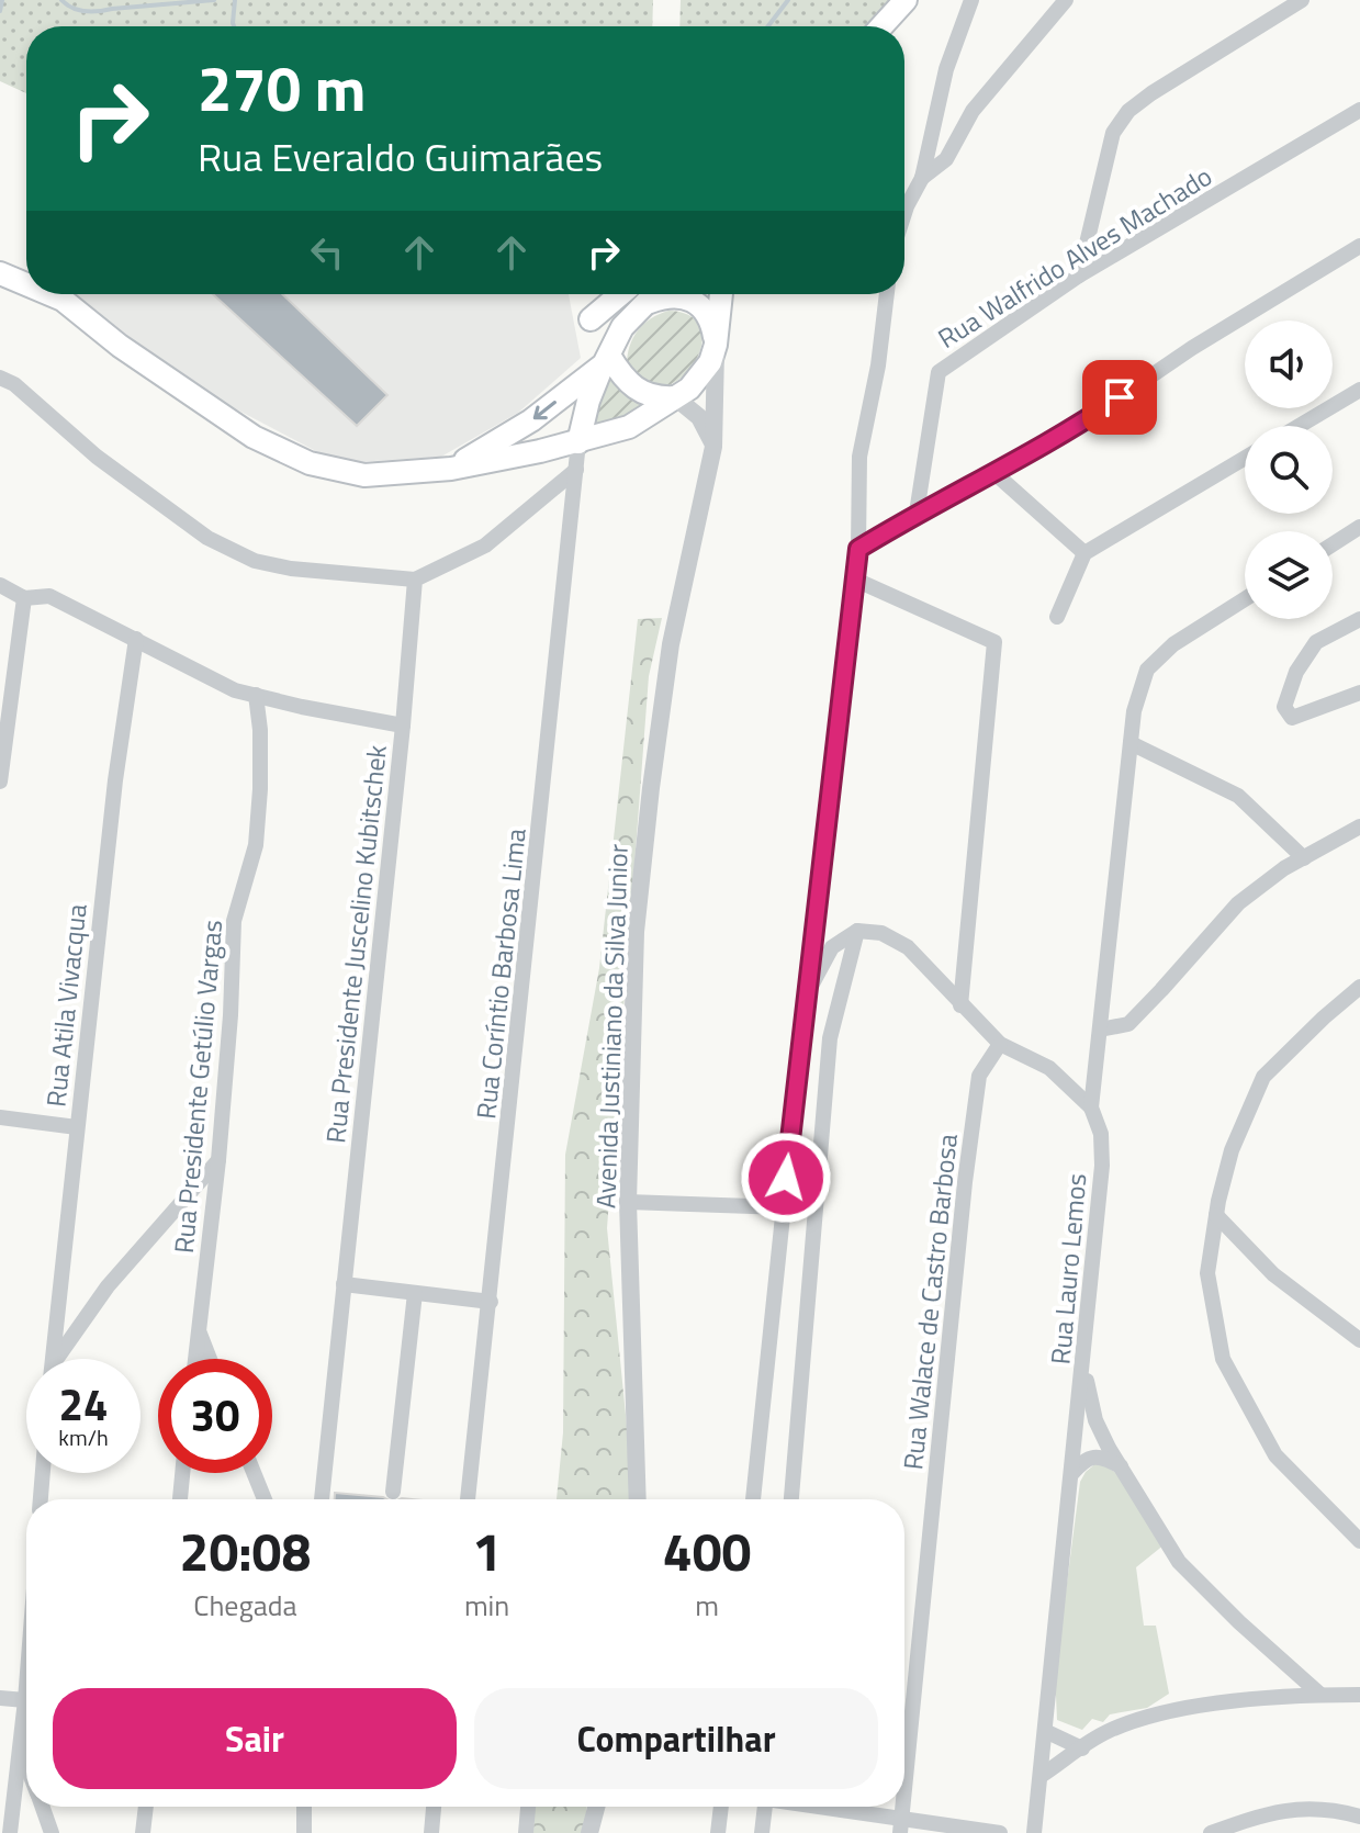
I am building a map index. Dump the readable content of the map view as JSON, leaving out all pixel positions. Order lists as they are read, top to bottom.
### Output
{
  "streets": {
    "street": [
      "Rua Walfrido Alves Machado",
      "Rua Presidente Juscelino Kubitschek",
      "Rua Coríntio Barbosa Lima",
      "Rua Atila Vivacqua",
      "Avenida Justiniano da Silva Junior",
      "Rua Presidente Getúlio Vargas",
      "Rua Lauro Lemos",
      "Rua Walace de Castro Barbosa"
    ]
  },
  "page": {
    "turn": ["270 m", "Rua Everaldo Guimarães"],
    "speed": "24 km/h",
    "limit": "30",
    "eta": [
      "20:08",
      "Chegada",
      "1",
      "min",
      "400",
      "m"
    ],
    "buttons": ["Sair", "Compartilhar"]
  }
}
